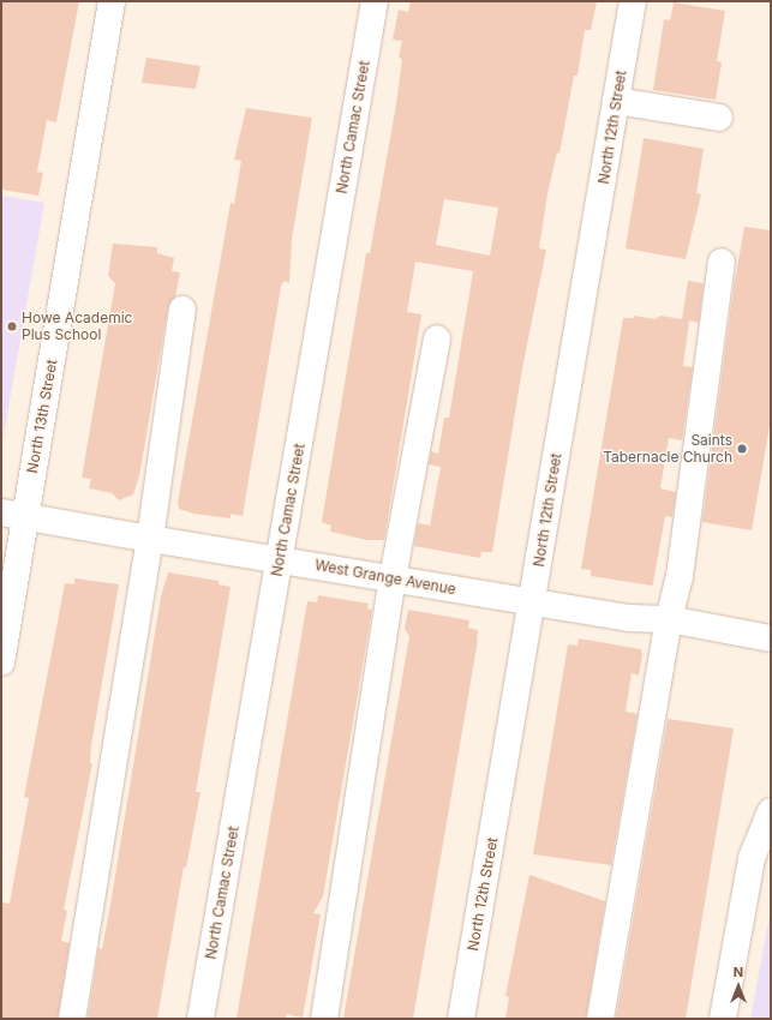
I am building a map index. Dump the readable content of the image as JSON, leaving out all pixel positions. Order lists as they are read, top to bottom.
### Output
{
  "streets": {
    "street": [
      "North Camac Street",
      "North 12th Street",
      "North 13th Street",
      "West Grange Avenue"
    ]
  },
  "crossings": [
    ["North Camac Street", "West Grange Avenue"],
    ["North 12th Street", "West Grange Avenue"],
    ["North 13th Street", "West Grange Avenue"]
  ],
  "places": ["Howe Academic Plus School", "Saints Tabernacle Church"],
  "north": "top"
}
